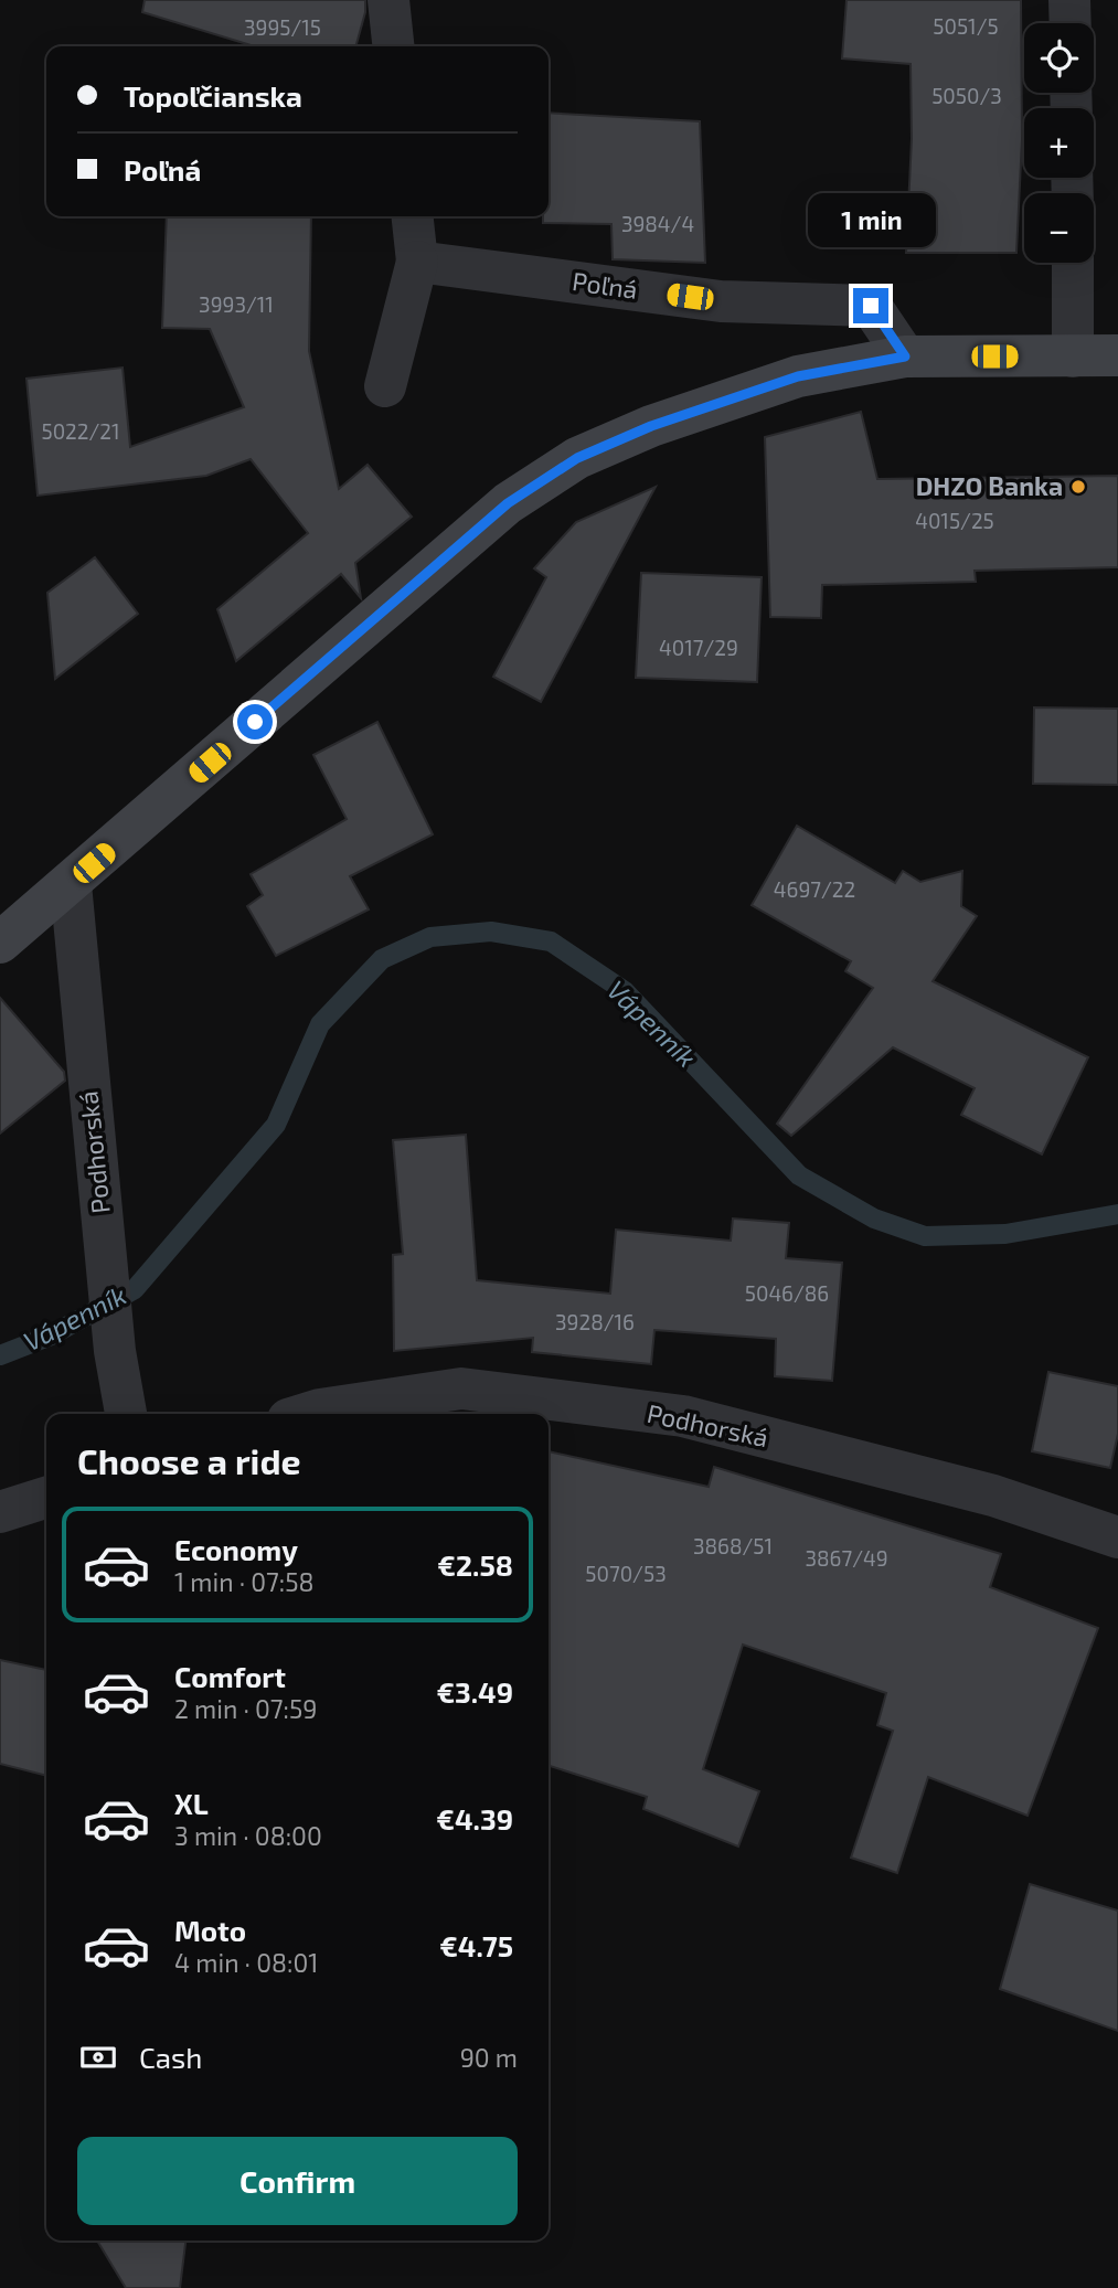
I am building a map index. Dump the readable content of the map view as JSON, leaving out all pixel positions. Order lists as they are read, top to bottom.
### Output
{
  "streets": {
    "street": ["Poľná", "Podhorská"]
  },
  "water": ["Vápenník"],
  "places": ["DHZO Banka"],
  "house_numbers": [
    "5051/5",
    "3995/15",
    "5050/3",
    "3984/4",
    "3993/11",
    "5022/21",
    "4015/25",
    "4017/29",
    "4697/22",
    "5046/86",
    "3928/16",
    "3868/51",
    "3867/49",
    "5070/53"
  ],
  "page": {
    "map_buttons": ["+", "−"],
    "banner": ["Topoľčianska", "Poľná"],
    "bubble": "1 min",
    "heading": "Choose a ride",
    "list": [
      {
        "name": "Economy",
        "note": "1 min · 07:58",
        "value": "€2.58"
      },
      {
        "name": "Comfort",
        "note": "2 min · 07:59",
        "value": "€3.49"
      },
      {
        "name": "XL",
        "note": "3 min · 08:00",
        "value": "€4.39"
      },
      {
        "name": "Moto",
        "note": "4 min · 08:01",
        "value": "€4.75"
      }
    ],
    "pay": ["Cash", "90 m"],
    "buttons": "Confirm"
  }
}
